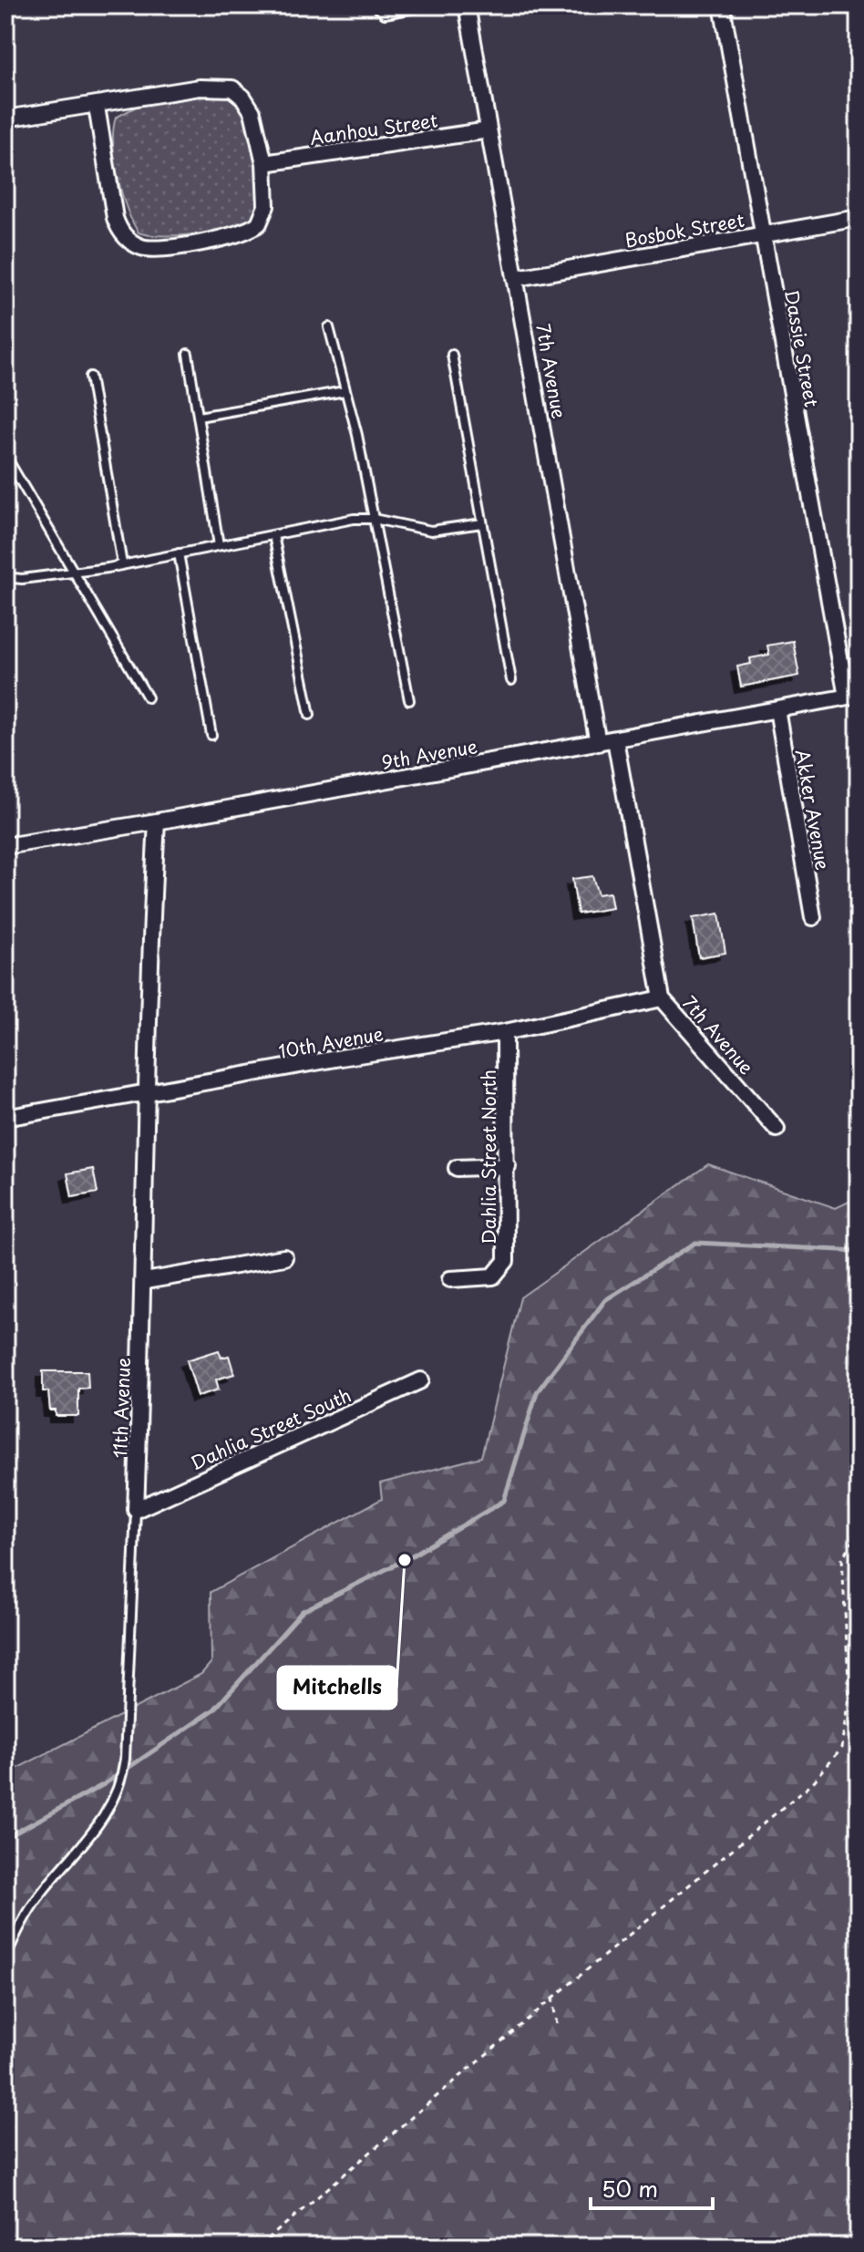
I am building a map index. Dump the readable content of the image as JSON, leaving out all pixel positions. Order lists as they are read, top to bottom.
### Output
{
  "streets": {
    "street": [
      "Aanhou Street",
      "Bosbok Street",
      "Dassie Street",
      "7th Avenue",
      "9th Avenue",
      "Akker Avenue",
      "10th Avenue",
      "Dahlia Street North",
      "11th Avenue",
      "Dahlia Street South"
    ]
  },
  "crossings": [
    ["Aanhou Street", "7th Avenue"],
    ["Bosbok Street", "Dassie Street"],
    ["Bosbok Street", "7th Avenue"],
    ["Dassie Street", "9th Avenue"],
    ["7th Avenue", "9th Avenue"],
    ["7th Avenue", "10th Avenue"],
    ["9th Avenue", "Akker Avenue"],
    ["9th Avenue", "11th Avenue"],
    ["10th Avenue", "Dahlia Street North"],
    ["10th Avenue", "11th Avenue"],
    ["11th Avenue", "Dahlia Street South"]
  ],
  "places": ["Mitchells"],
  "scale_bar": "50 m"
}
